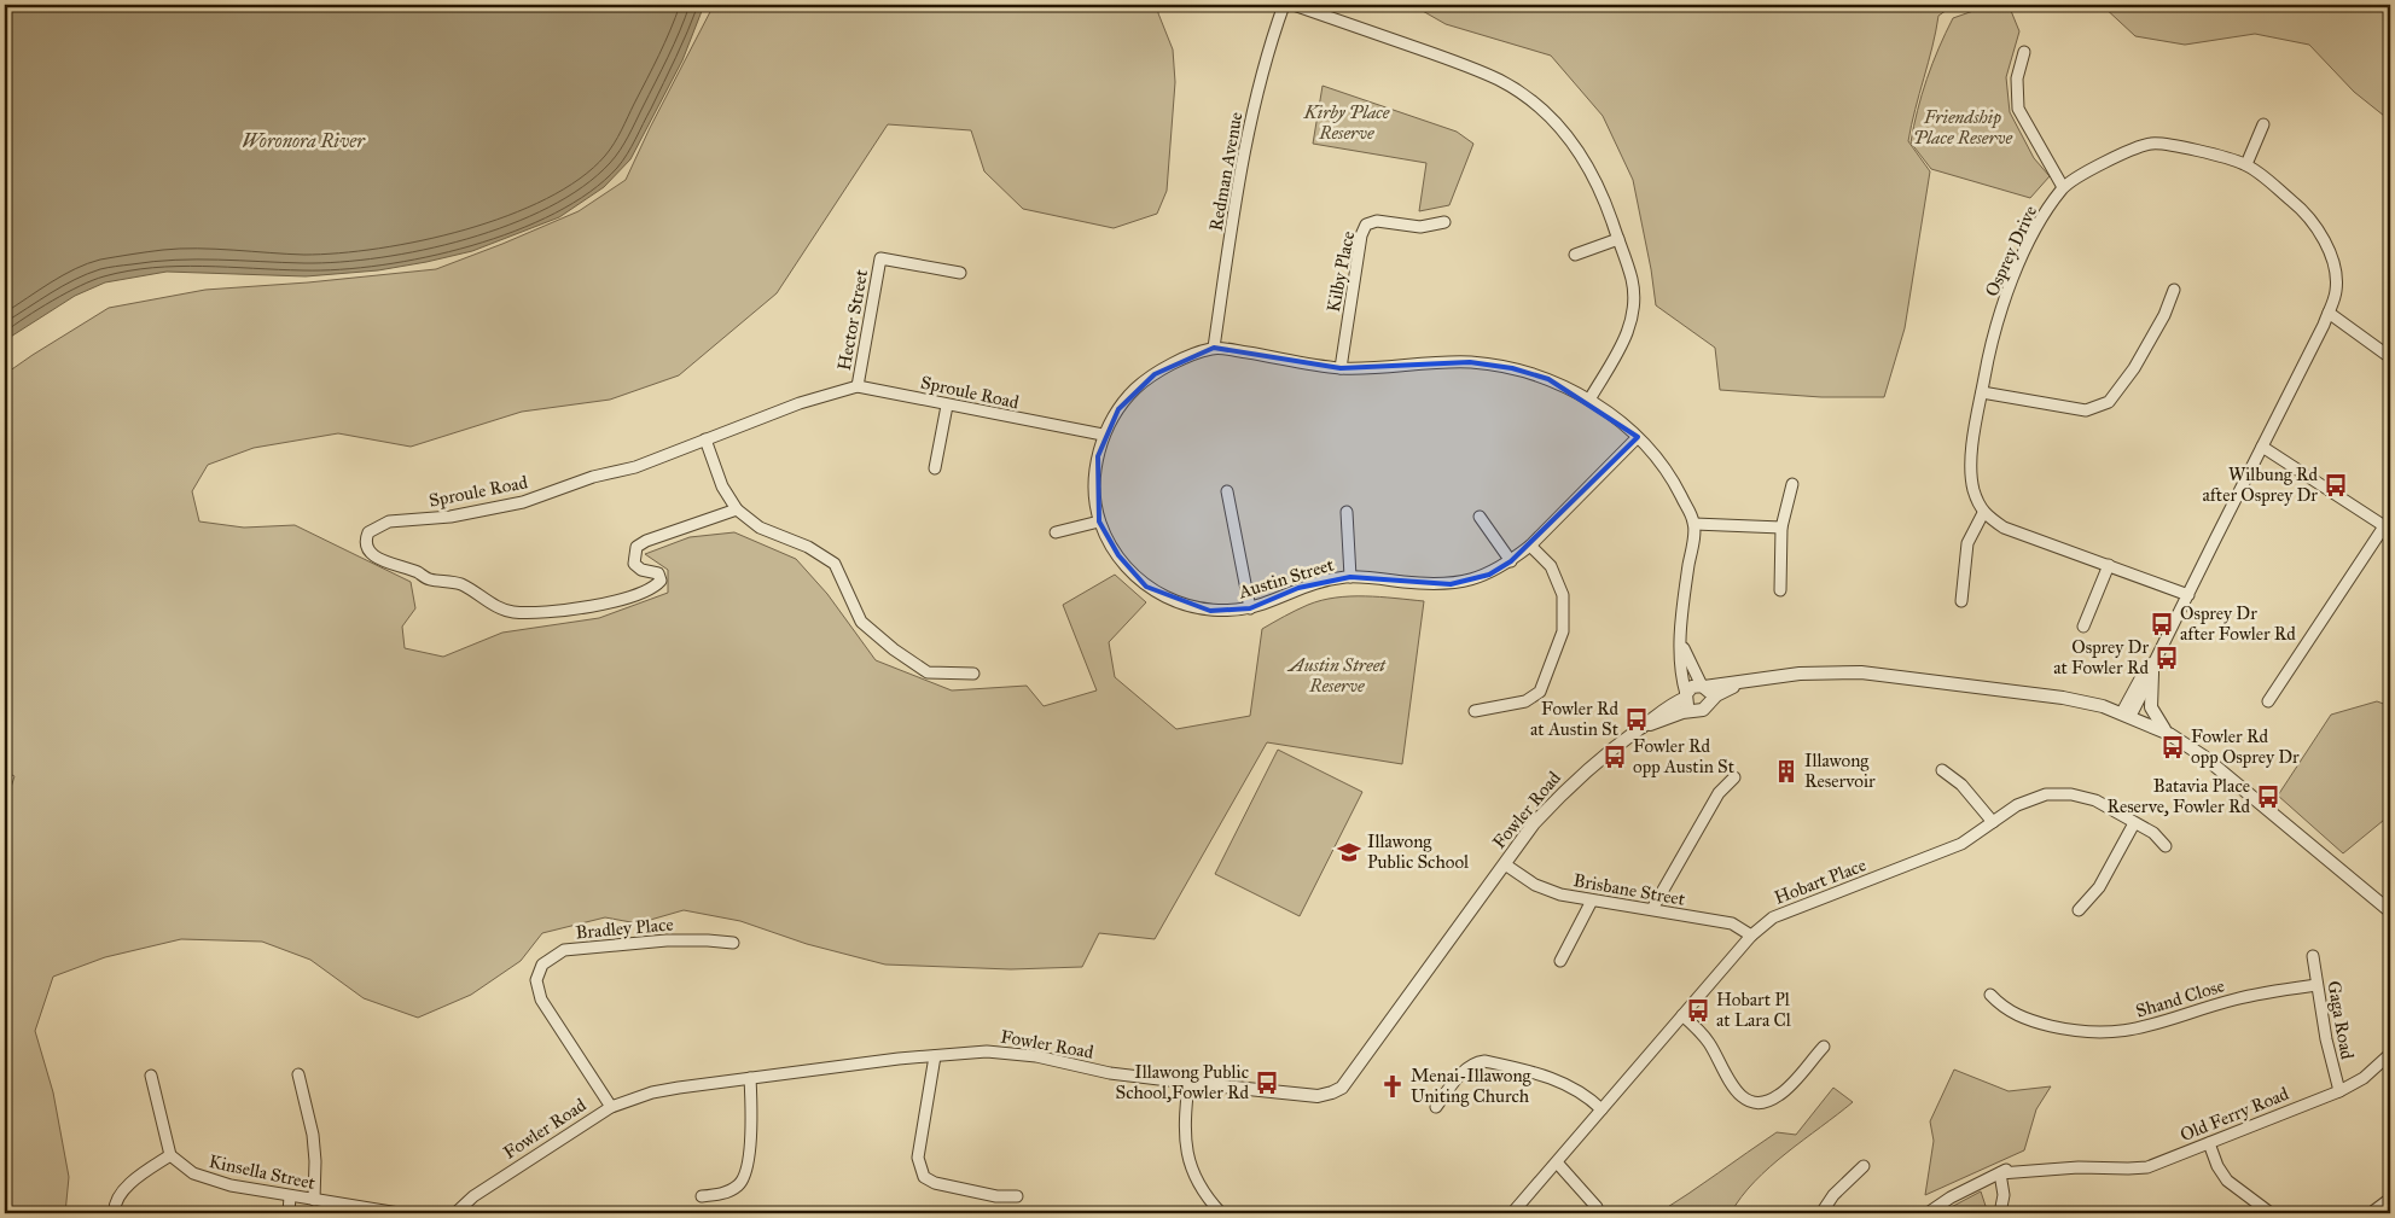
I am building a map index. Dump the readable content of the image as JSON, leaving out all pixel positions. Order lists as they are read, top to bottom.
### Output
{
  "streets": {
    "street": [
      "Redman Avenue",
      "Osprey Drive",
      "Kilby Place",
      "Hector Street",
      "Sproule Road",
      "Austin Street",
      "Fowler Road",
      "Hobart Place",
      "Brisbane Street",
      "Bradley Place",
      "Shand Close",
      "Gaga Road",
      "Old Ferry Road",
      "Kinsella Street"
    ]
  },
  "crossings": [
    ["Redman Avenue", "Austin Street"],
    ["Hector Street", "Sproule Road"],
    ["Sproule Road", "Austin Street"],
    ["Fowler Road", "Brisbane Street"],
    ["Fowler Road", "Bradley Place"],
    ["Hobart Place", "Brisbane Street"],
    ["Shand Close", "Gaga Road"],
    ["Gaga Road", "Old Ferry Road"]
  ],
  "water": ["Woronora River"],
  "parks": ["Kirby Place Reserve", "Friendship Place Reserve", "Austin Street Reserve"],
  "places": {
    "bus stop": [
      "Wilbung Rd after Osprey Dr",
      "Osprey Dr after Fowler Rd",
      "Osprey Dr at Fowler Rd",
      "Fowler Rd at Austin St",
      "Fowler Rd opp Osprey Dr",
      "Fowler Rd opp Austin St",
      "Batavia Place Reserve, Fowler Rd",
      "Hobart Pl at Lara Cl",
      "Illawong Public School,Fowler Rd"
    ],
    "building": ["Illawong Reservoir"],
    "school or university": ["Illawong Public School"],
    "church": ["Menai-Illawong Uniting Church"]
  }
}
